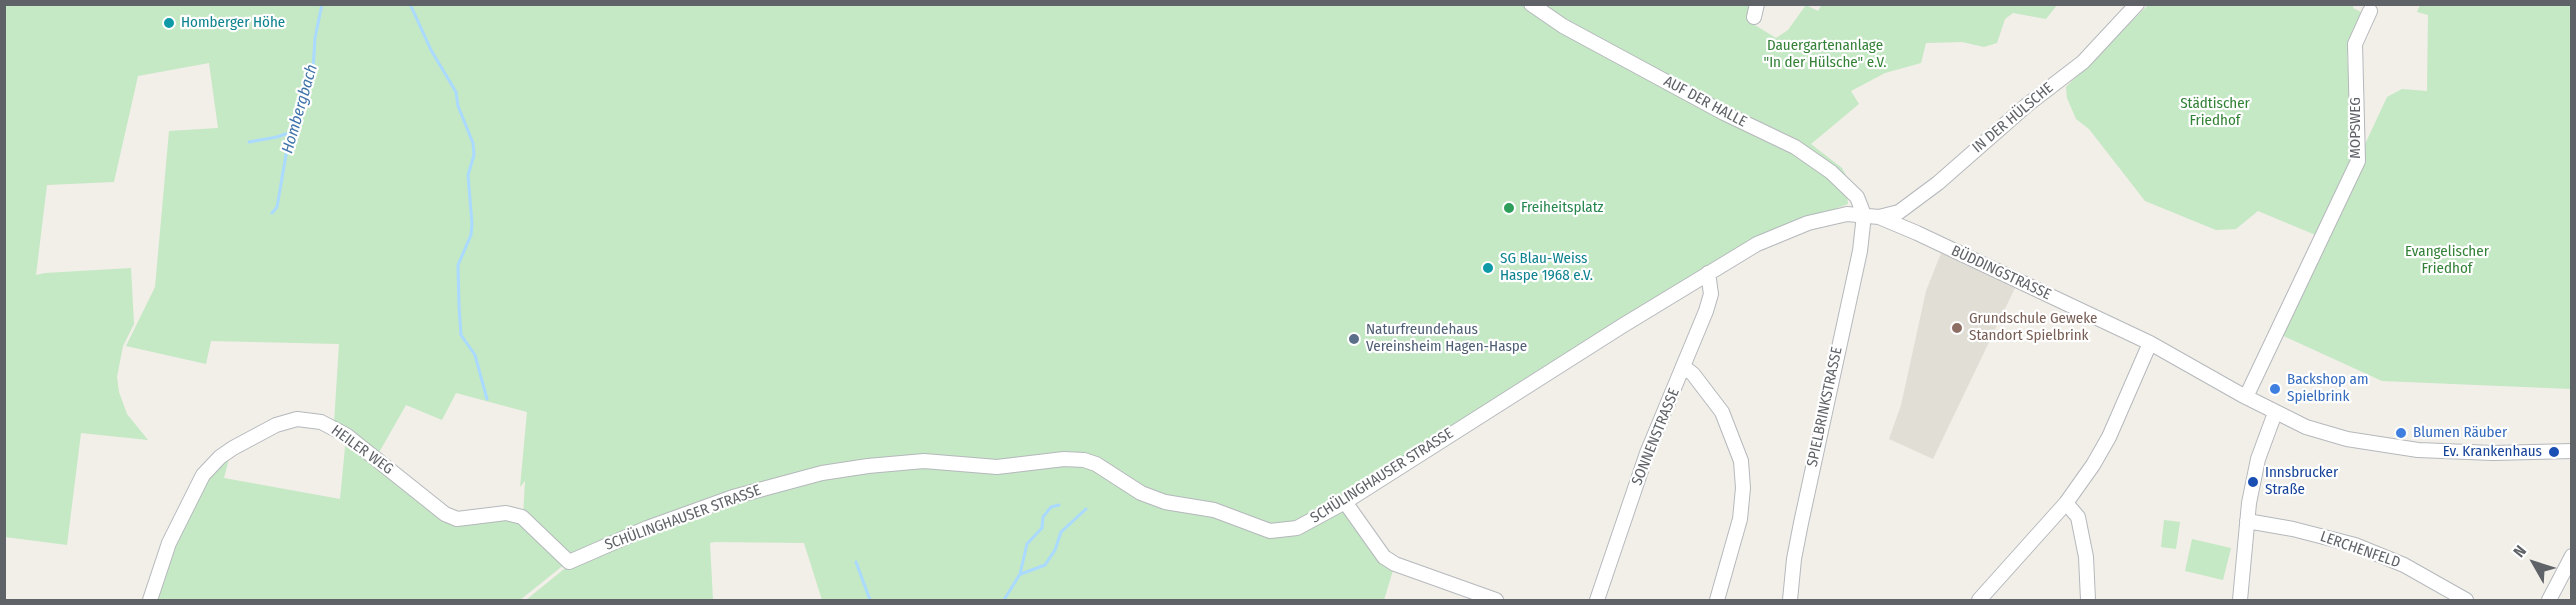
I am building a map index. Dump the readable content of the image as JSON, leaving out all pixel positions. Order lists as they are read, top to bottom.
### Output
{
  "streets": {
    "street": [
      "AUF DER HALLE",
      "IN DER HÜLSCHE",
      "MOPSWEG",
      "BÜDDINGSTRASSE",
      "SPIELBRINKSTRASSE",
      "SONNENSTRASSE",
      "HEILER WEG",
      "SCHÜLINGHAUSER STRASSE",
      "LERCHENFELD"
    ]
  },
  "crossings": [
    ["AUF DER HALLE", "BÜDDINGSTRASSE"],
    ["AUF DER HALLE", "SPIELBRINKSTRASSE"],
    ["IN DER HÜLSCHE", "BÜDDINGSTRASSE"],
    ["MOPSWEG", "BÜDDINGSTRASSE"],
    ["BÜDDINGSTRASSE", "SPIELBRINKSTRASSE"],
    ["BÜDDINGSTRASSE", "SCHÜLINGHAUSER STRASSE"],
    ["SONNENSTRASSE", "SCHÜLINGHAUSER STRASSE"],
    ["HEILER WEG", "SCHÜLINGHAUSER STRASSE"]
  ],
  "water": ["Hombergbach"],
  "parks": ["Dauergartenanlage \"In der Hülsche\" e.V.", "Städtischer Friedhof", "Evangelischer Friedhof"],
  "places": [
    "Homberger Höhe",
    "Freiheitsplatz",
    "SG Blau-Weiss Haspe 1968 e.V.",
    "Grundschule Geweke Standort Spielbrink",
    "Naturfreundehaus Vereinsheim Hagen-Haspe",
    "Backshop am Spielbrink",
    "Blumen Räuber",
    "Ev. Krankenhaus",
    "Innsbrucker Straße"
  ],
  "north": "top left"
}
